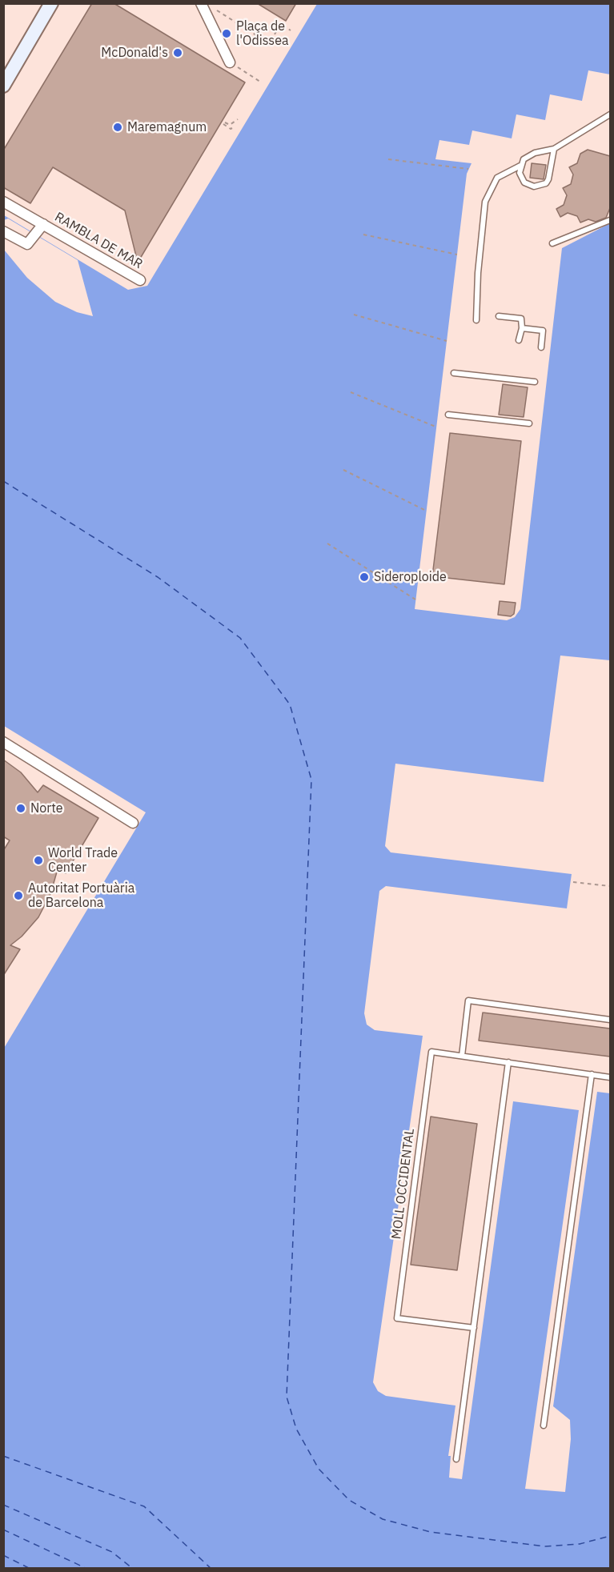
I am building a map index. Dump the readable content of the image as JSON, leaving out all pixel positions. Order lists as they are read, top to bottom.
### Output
{
  "streets": {
    "street": ["RAMBLA DE MAR"],
    "lane": ["MOLL OCCIDENTAL"]
  },
  "places": [
    "Plaça de l'Odissea",
    "McDonald's",
    "Maremagnum",
    "Sideroploide",
    "Norte",
    "World Trade Center",
    "Autoritat Portuària de Barcelona"
  ]
}
